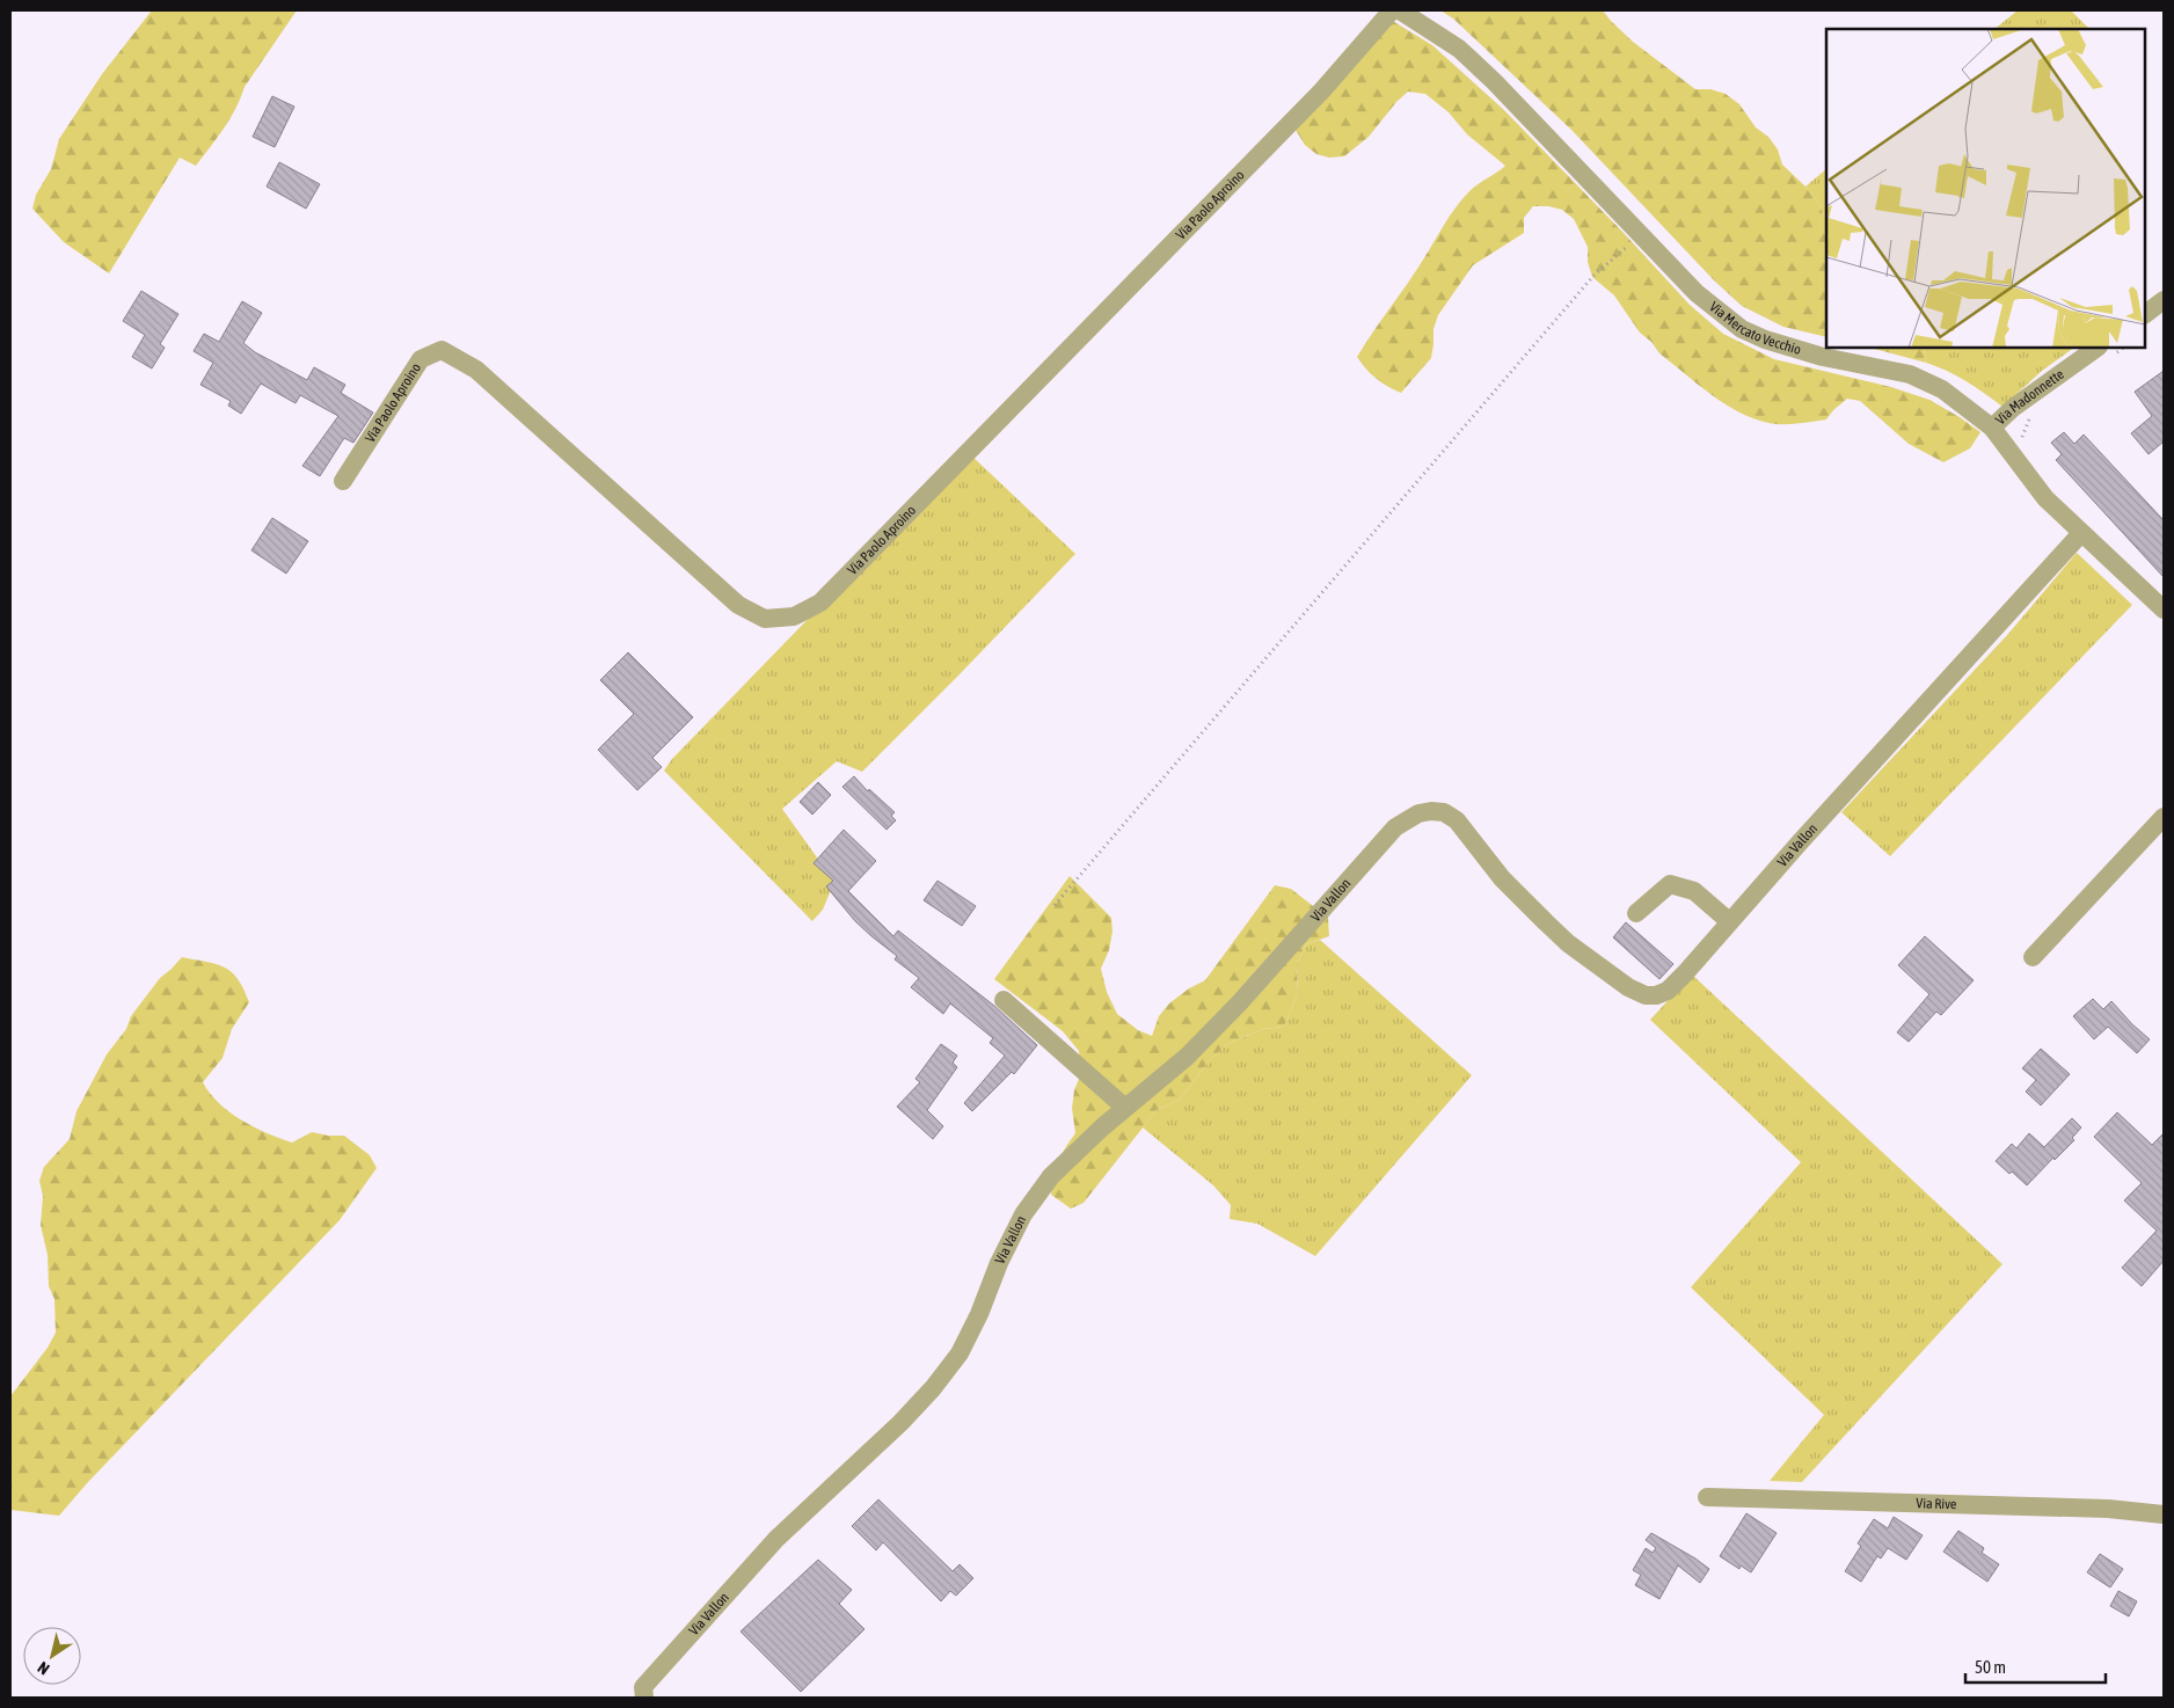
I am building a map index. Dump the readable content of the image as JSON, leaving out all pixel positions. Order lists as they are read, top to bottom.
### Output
{
  "streets": {
    "street": [
      "Via Paolo Aproino",
      "Via Mercato Vecchio",
      "Via Madonnette",
      "Via Vallon",
      "Via Rive"
    ]
  },
  "crossings": [
    ["Via Paolo Aproino", "Via Mercato Vecchio"],
    ["Via Mercato Vecchio", "Via Madonnette"],
    ["Via Mercato Vecchio", "Via Vallon"]
  ],
  "scale_bar": "50 m",
  "north": "bottom left"
}
